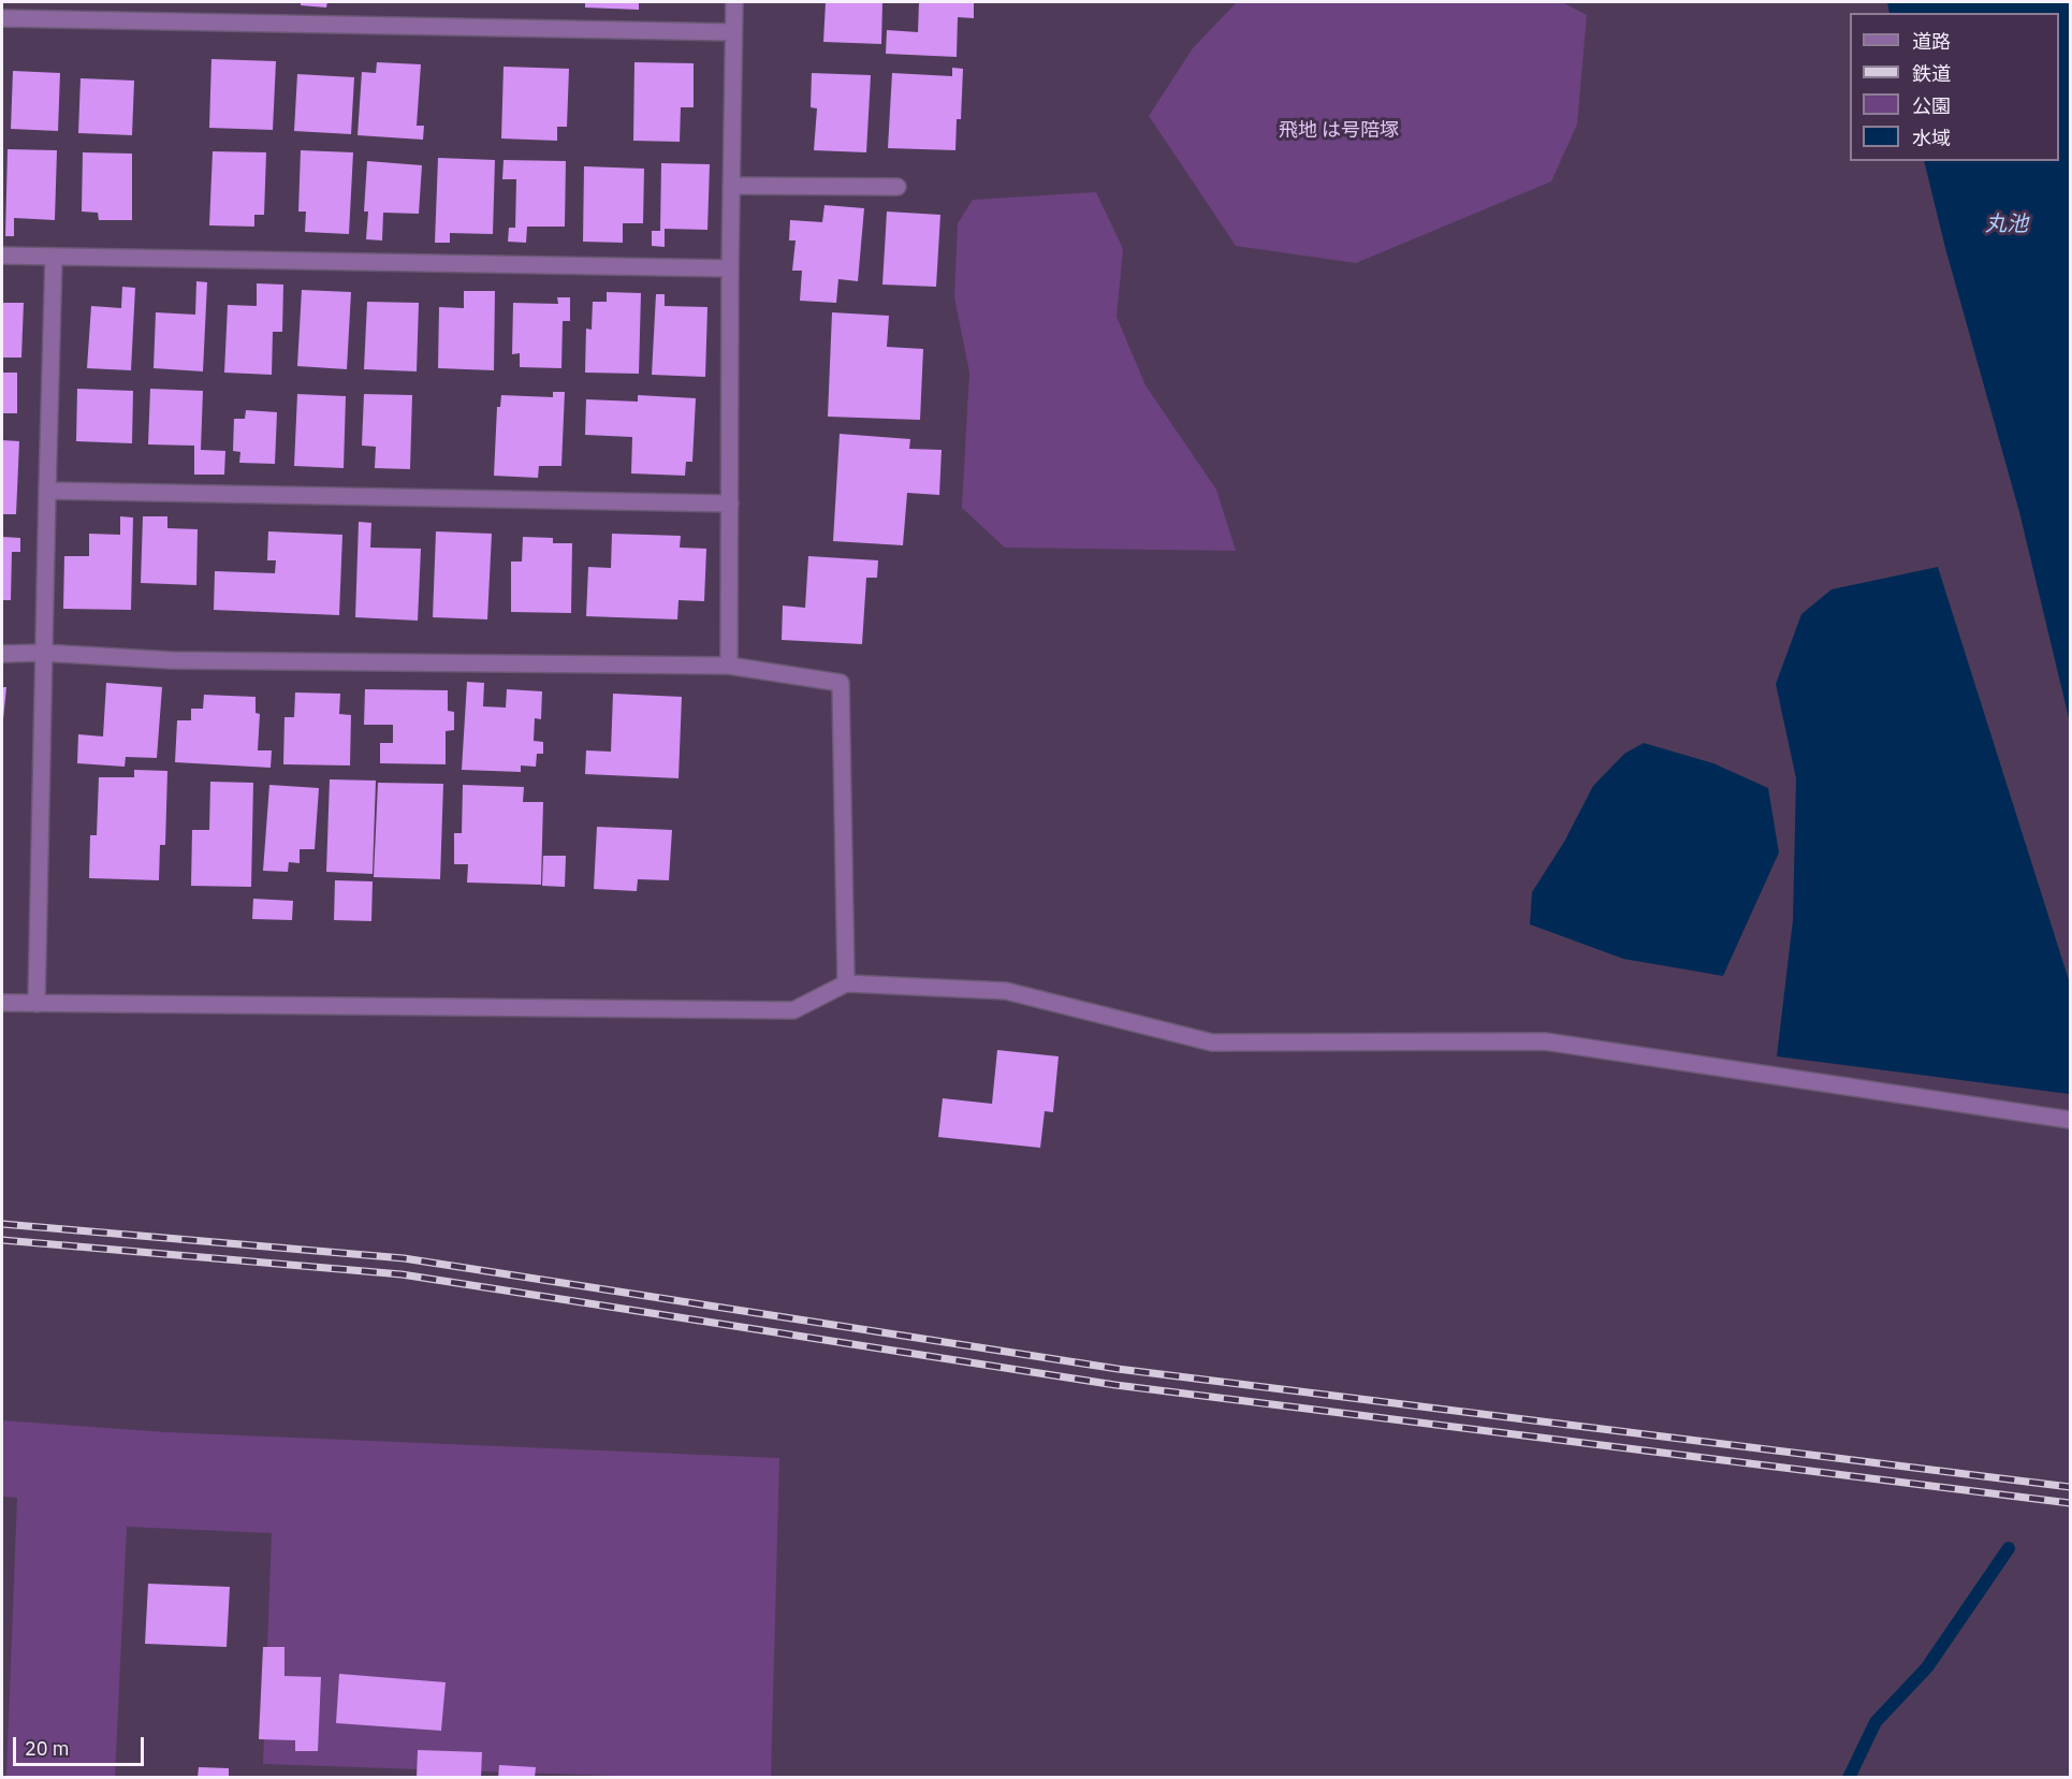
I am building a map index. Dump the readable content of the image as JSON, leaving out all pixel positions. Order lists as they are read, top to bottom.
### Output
{
  "water": ["丸池"],
  "parks": ["飛地 は号陪塚"],
  "legend": [
    "道路",
    "鉄道",
    "公園",
    "水域"
  ],
  "scale_bar": "20 m"
}
